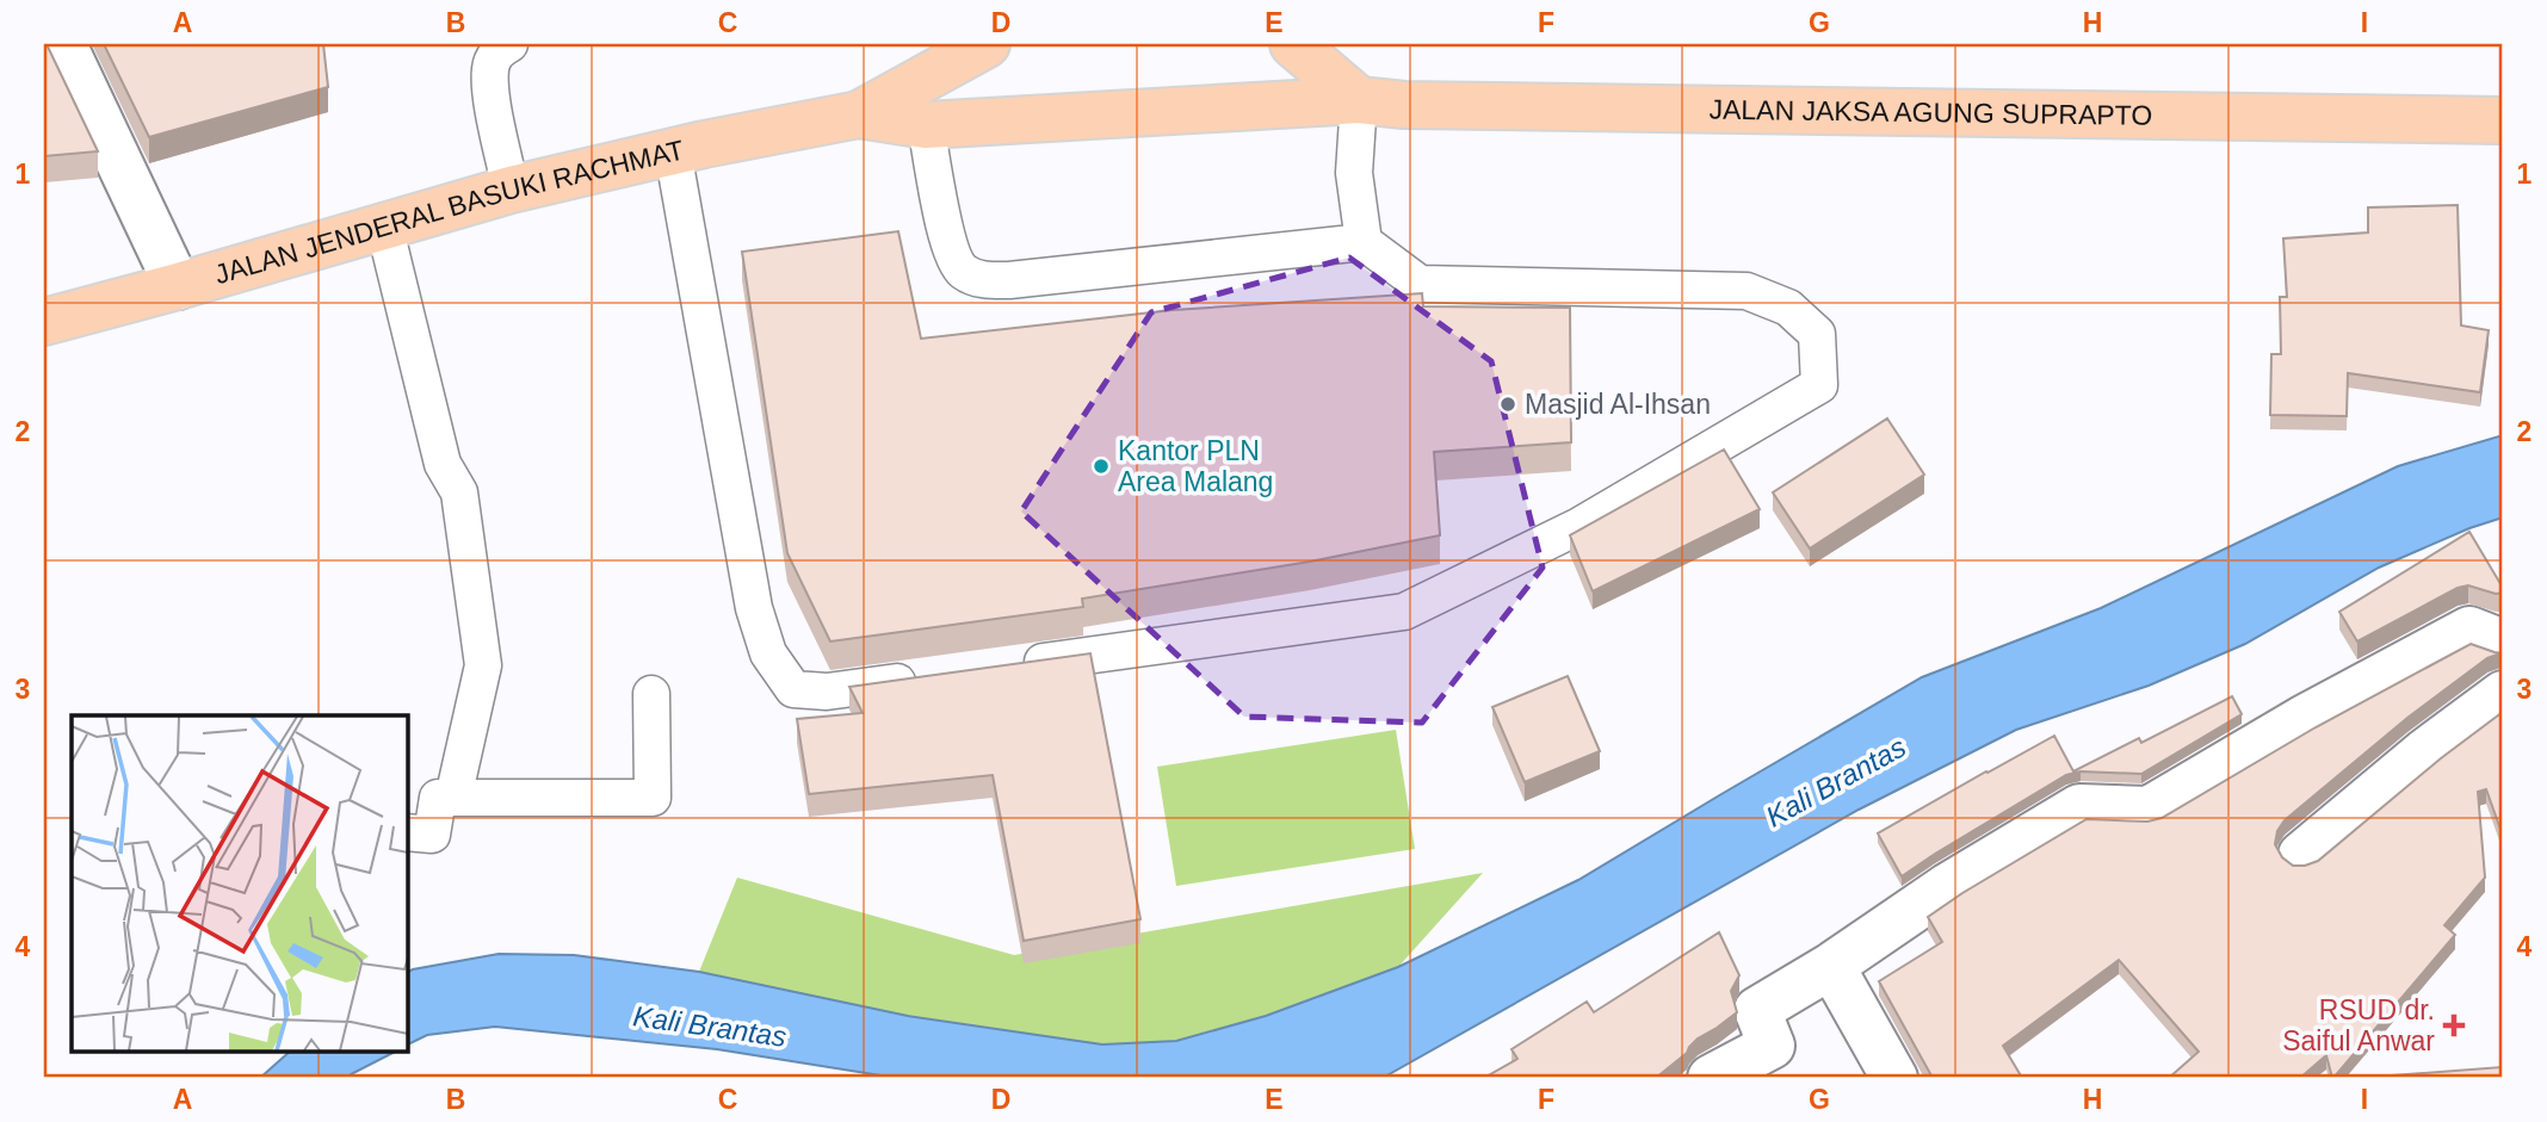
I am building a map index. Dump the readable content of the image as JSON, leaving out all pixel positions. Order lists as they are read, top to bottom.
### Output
{
  "streets": {
    "main road": ["JALAN JAKSA AGUNG SUPRAPTO", "JALAN JENDERAL BASUKI RACHMAT"]
  },
  "crossings": [
    ["JALAN JAKSA AGUNG SUPRAPTO", "JALAN JENDERAL BASUKI RACHMAT"]
  ],
  "water": ["Kali Brantas"],
  "places": {
    "other": ["Masjid Al-Ihsan", "Kantor PLN Area Malang"],
    "health": ["RSUD dr. Saiful Anwar"]
  },
  "grid": {
    "columns": [
      "A",
      "B",
      "C",
      "D",
      "E",
      "F",
      "G",
      "H",
      "I"
    ],
    "rows": [
      "1",
      "2",
      "3",
      "4"
    ]
  }
}
